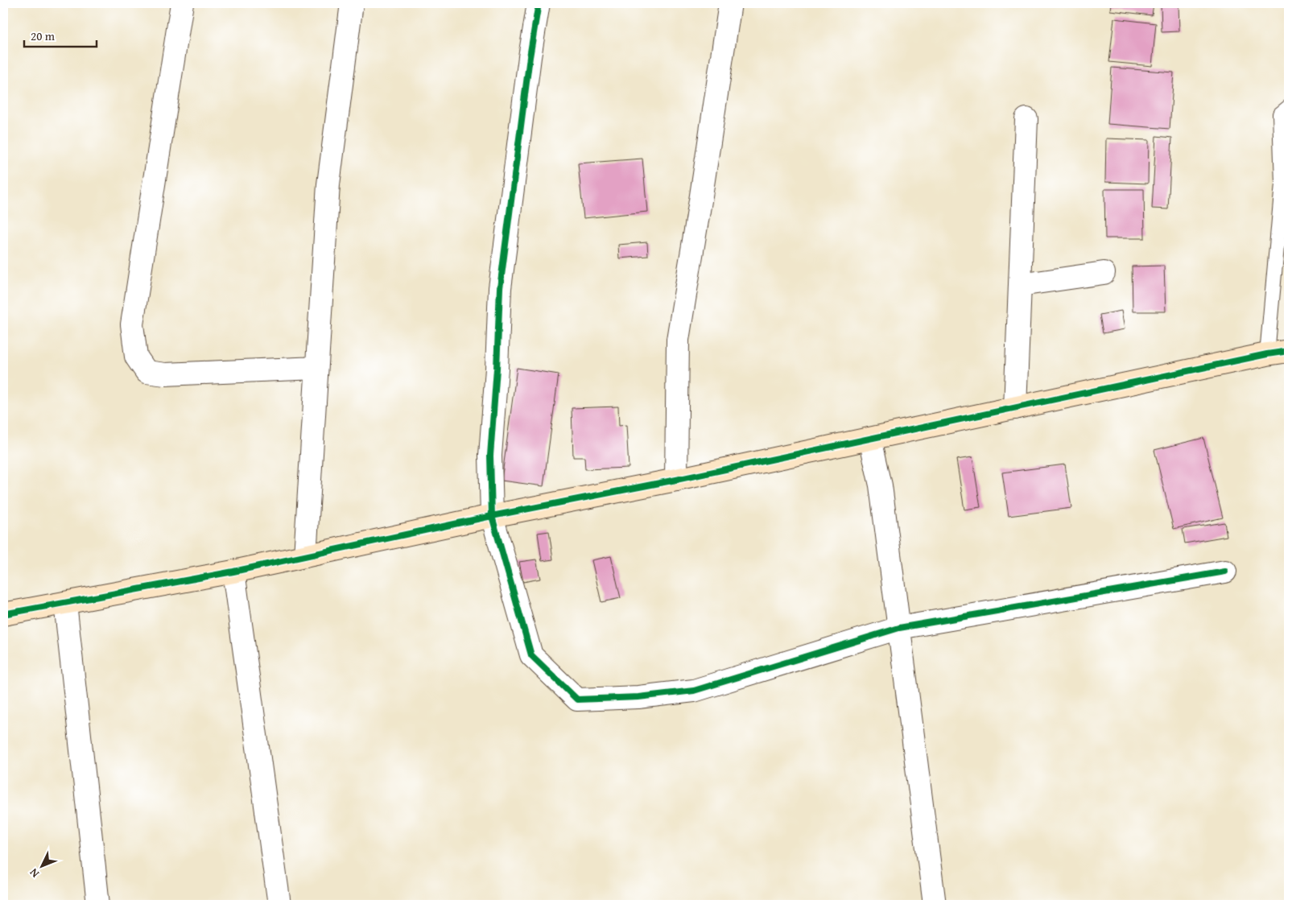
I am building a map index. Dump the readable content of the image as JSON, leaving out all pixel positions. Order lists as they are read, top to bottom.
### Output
{
  "scale_bar": "20 m",
  "north": "bottom left"
}
